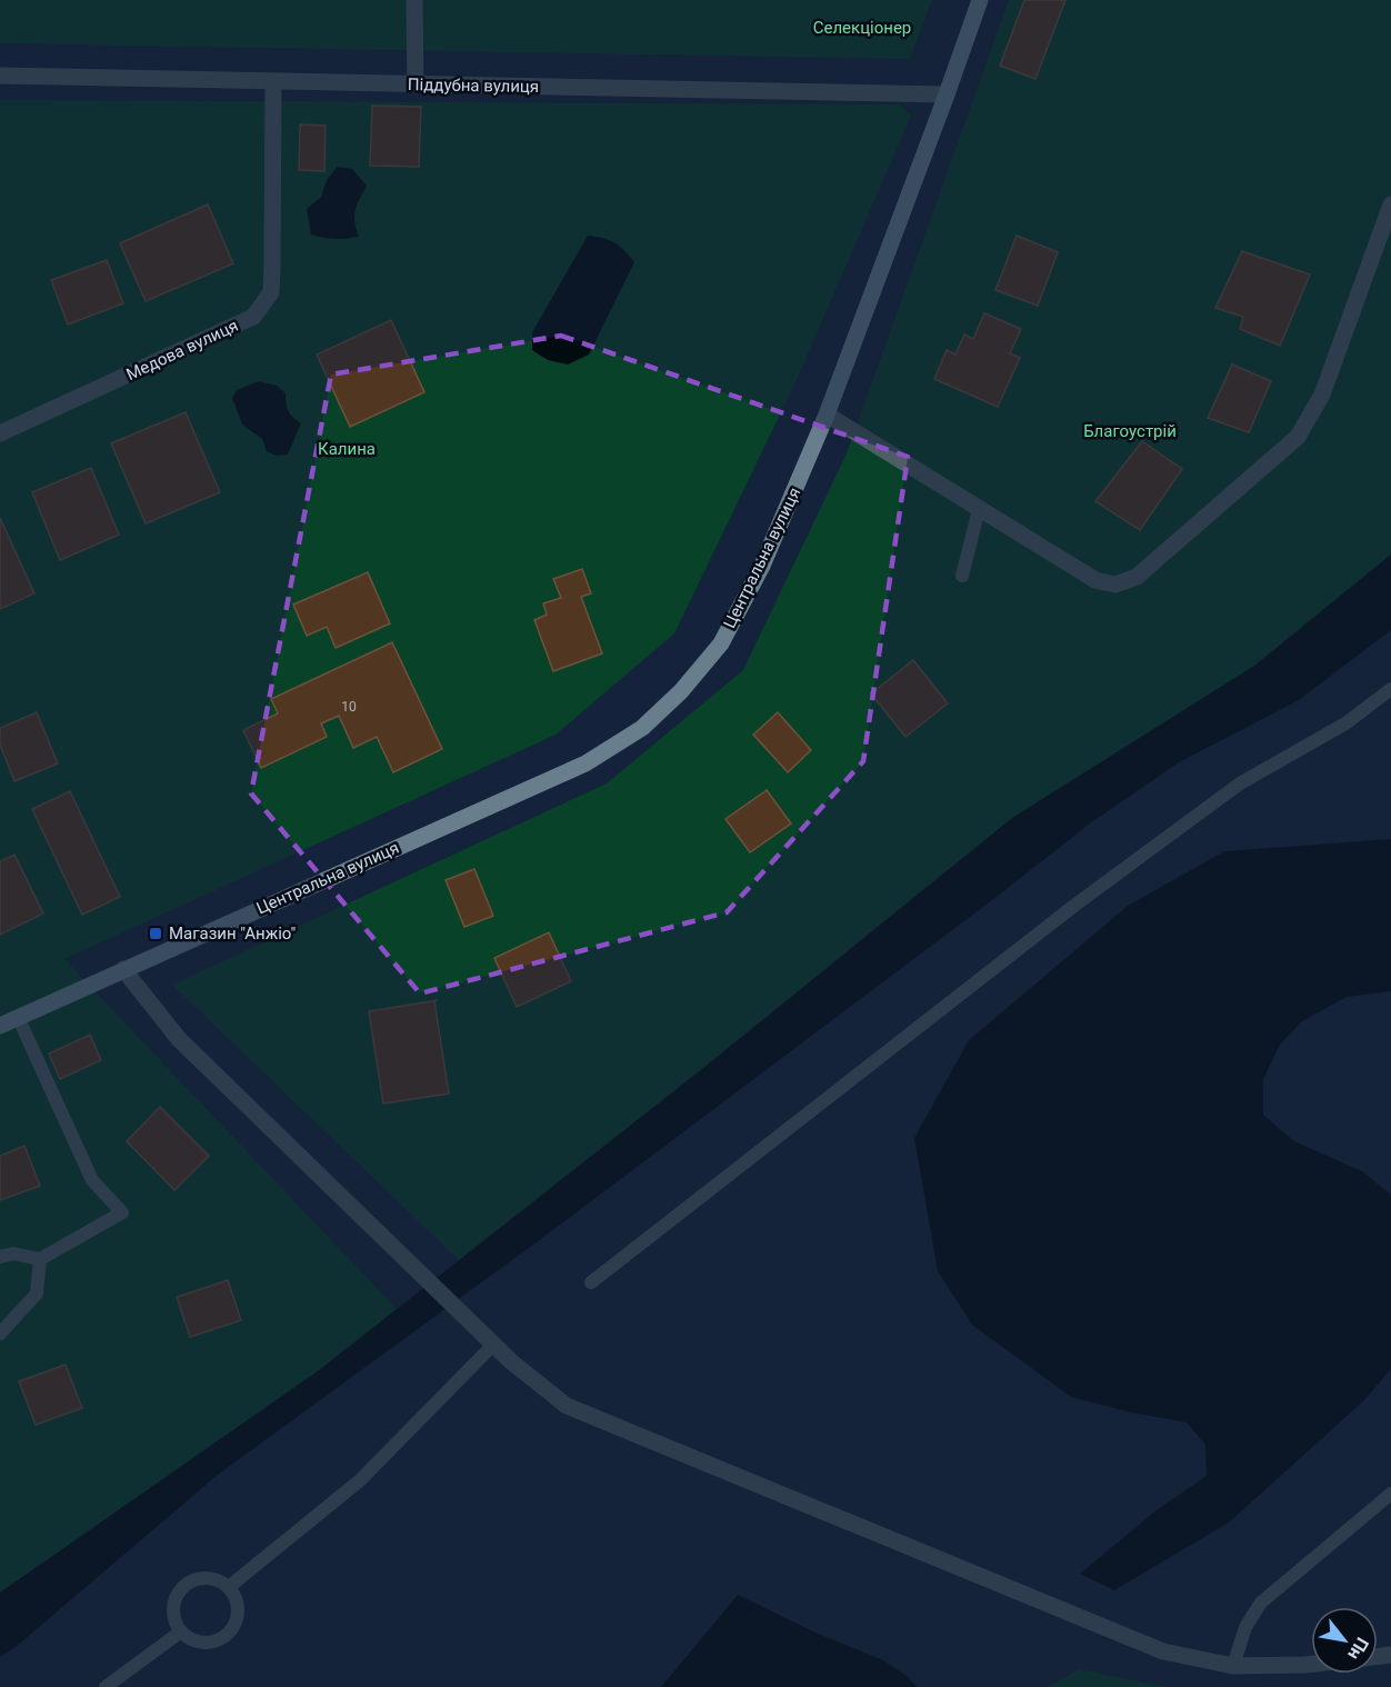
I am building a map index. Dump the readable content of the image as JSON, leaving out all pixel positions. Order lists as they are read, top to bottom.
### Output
{
  "streets": {
    "street": ["Піддубна вулиця", "Медова вулиця", "Центральна вулиця"]
  },
  "crossings": [
    ["Піддубна вулиця", "Медова вулиця"],
    ["Піддубна вулиця", "Центральна вулиця"]
  ],
  "parks": ["Селекціонер", "Благоустрій", "Калина"],
  "places": {
    "transit": ["Магазин \"Анжіо\""]
  },
  "house_numbers": ["10"],
  "north": "bottom right"
}
